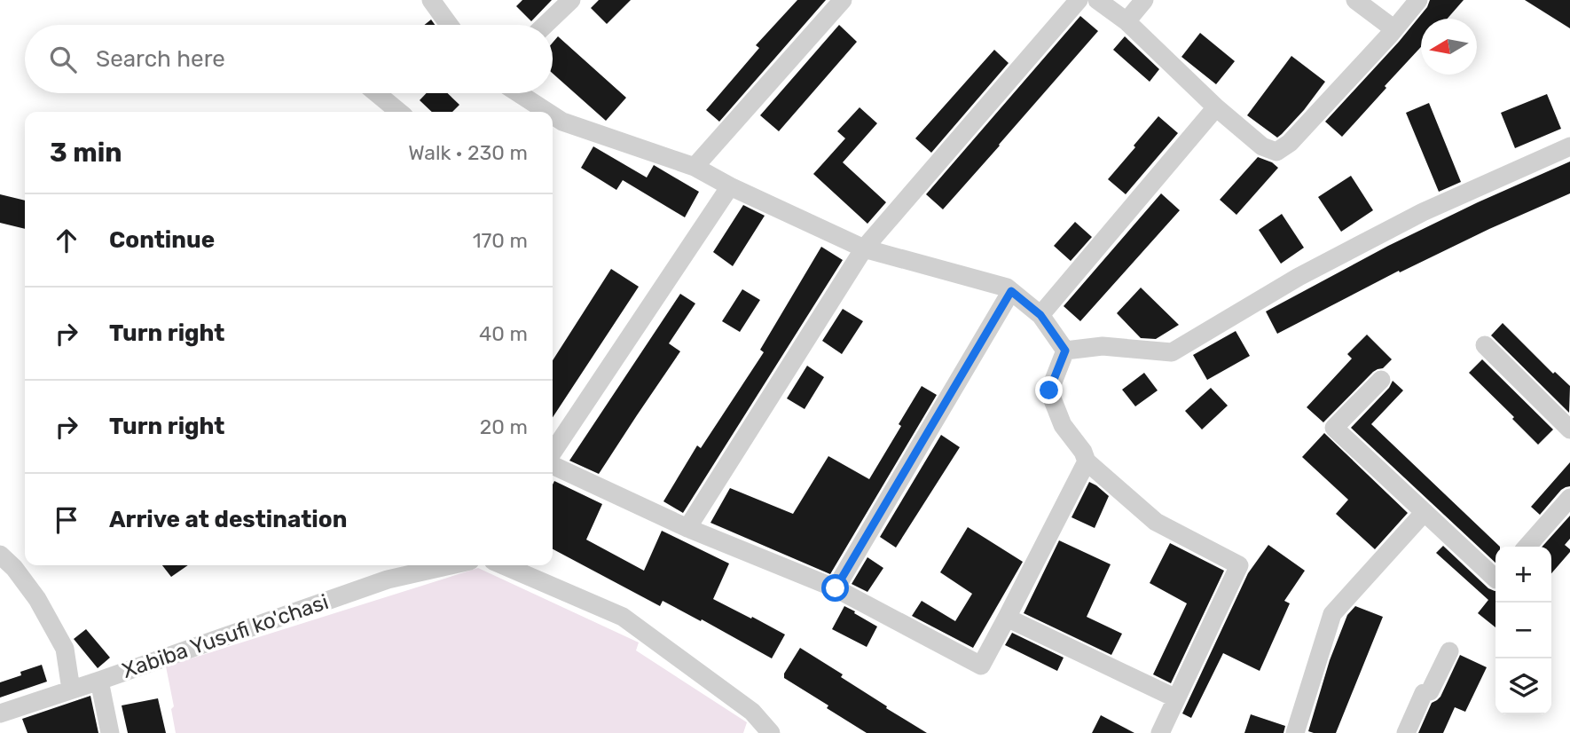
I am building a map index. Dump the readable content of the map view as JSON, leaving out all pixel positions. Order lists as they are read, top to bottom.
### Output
{
  "streets": {
    "street": ["Xabiba Yusufi ko'chasi"]
  },
  "north": "left",
  "page": {
    "search": "Search here",
    "heading": ["3 min", "Walk · 230 m"],
    "list": [
      ["Continue", "170 m"],
      ["Turn right", "40 m"],
      ["Turn right", "20 m"],
      "Arrive at destination"
    ],
    "map_buttons": ["+", "−"]
  }
}
